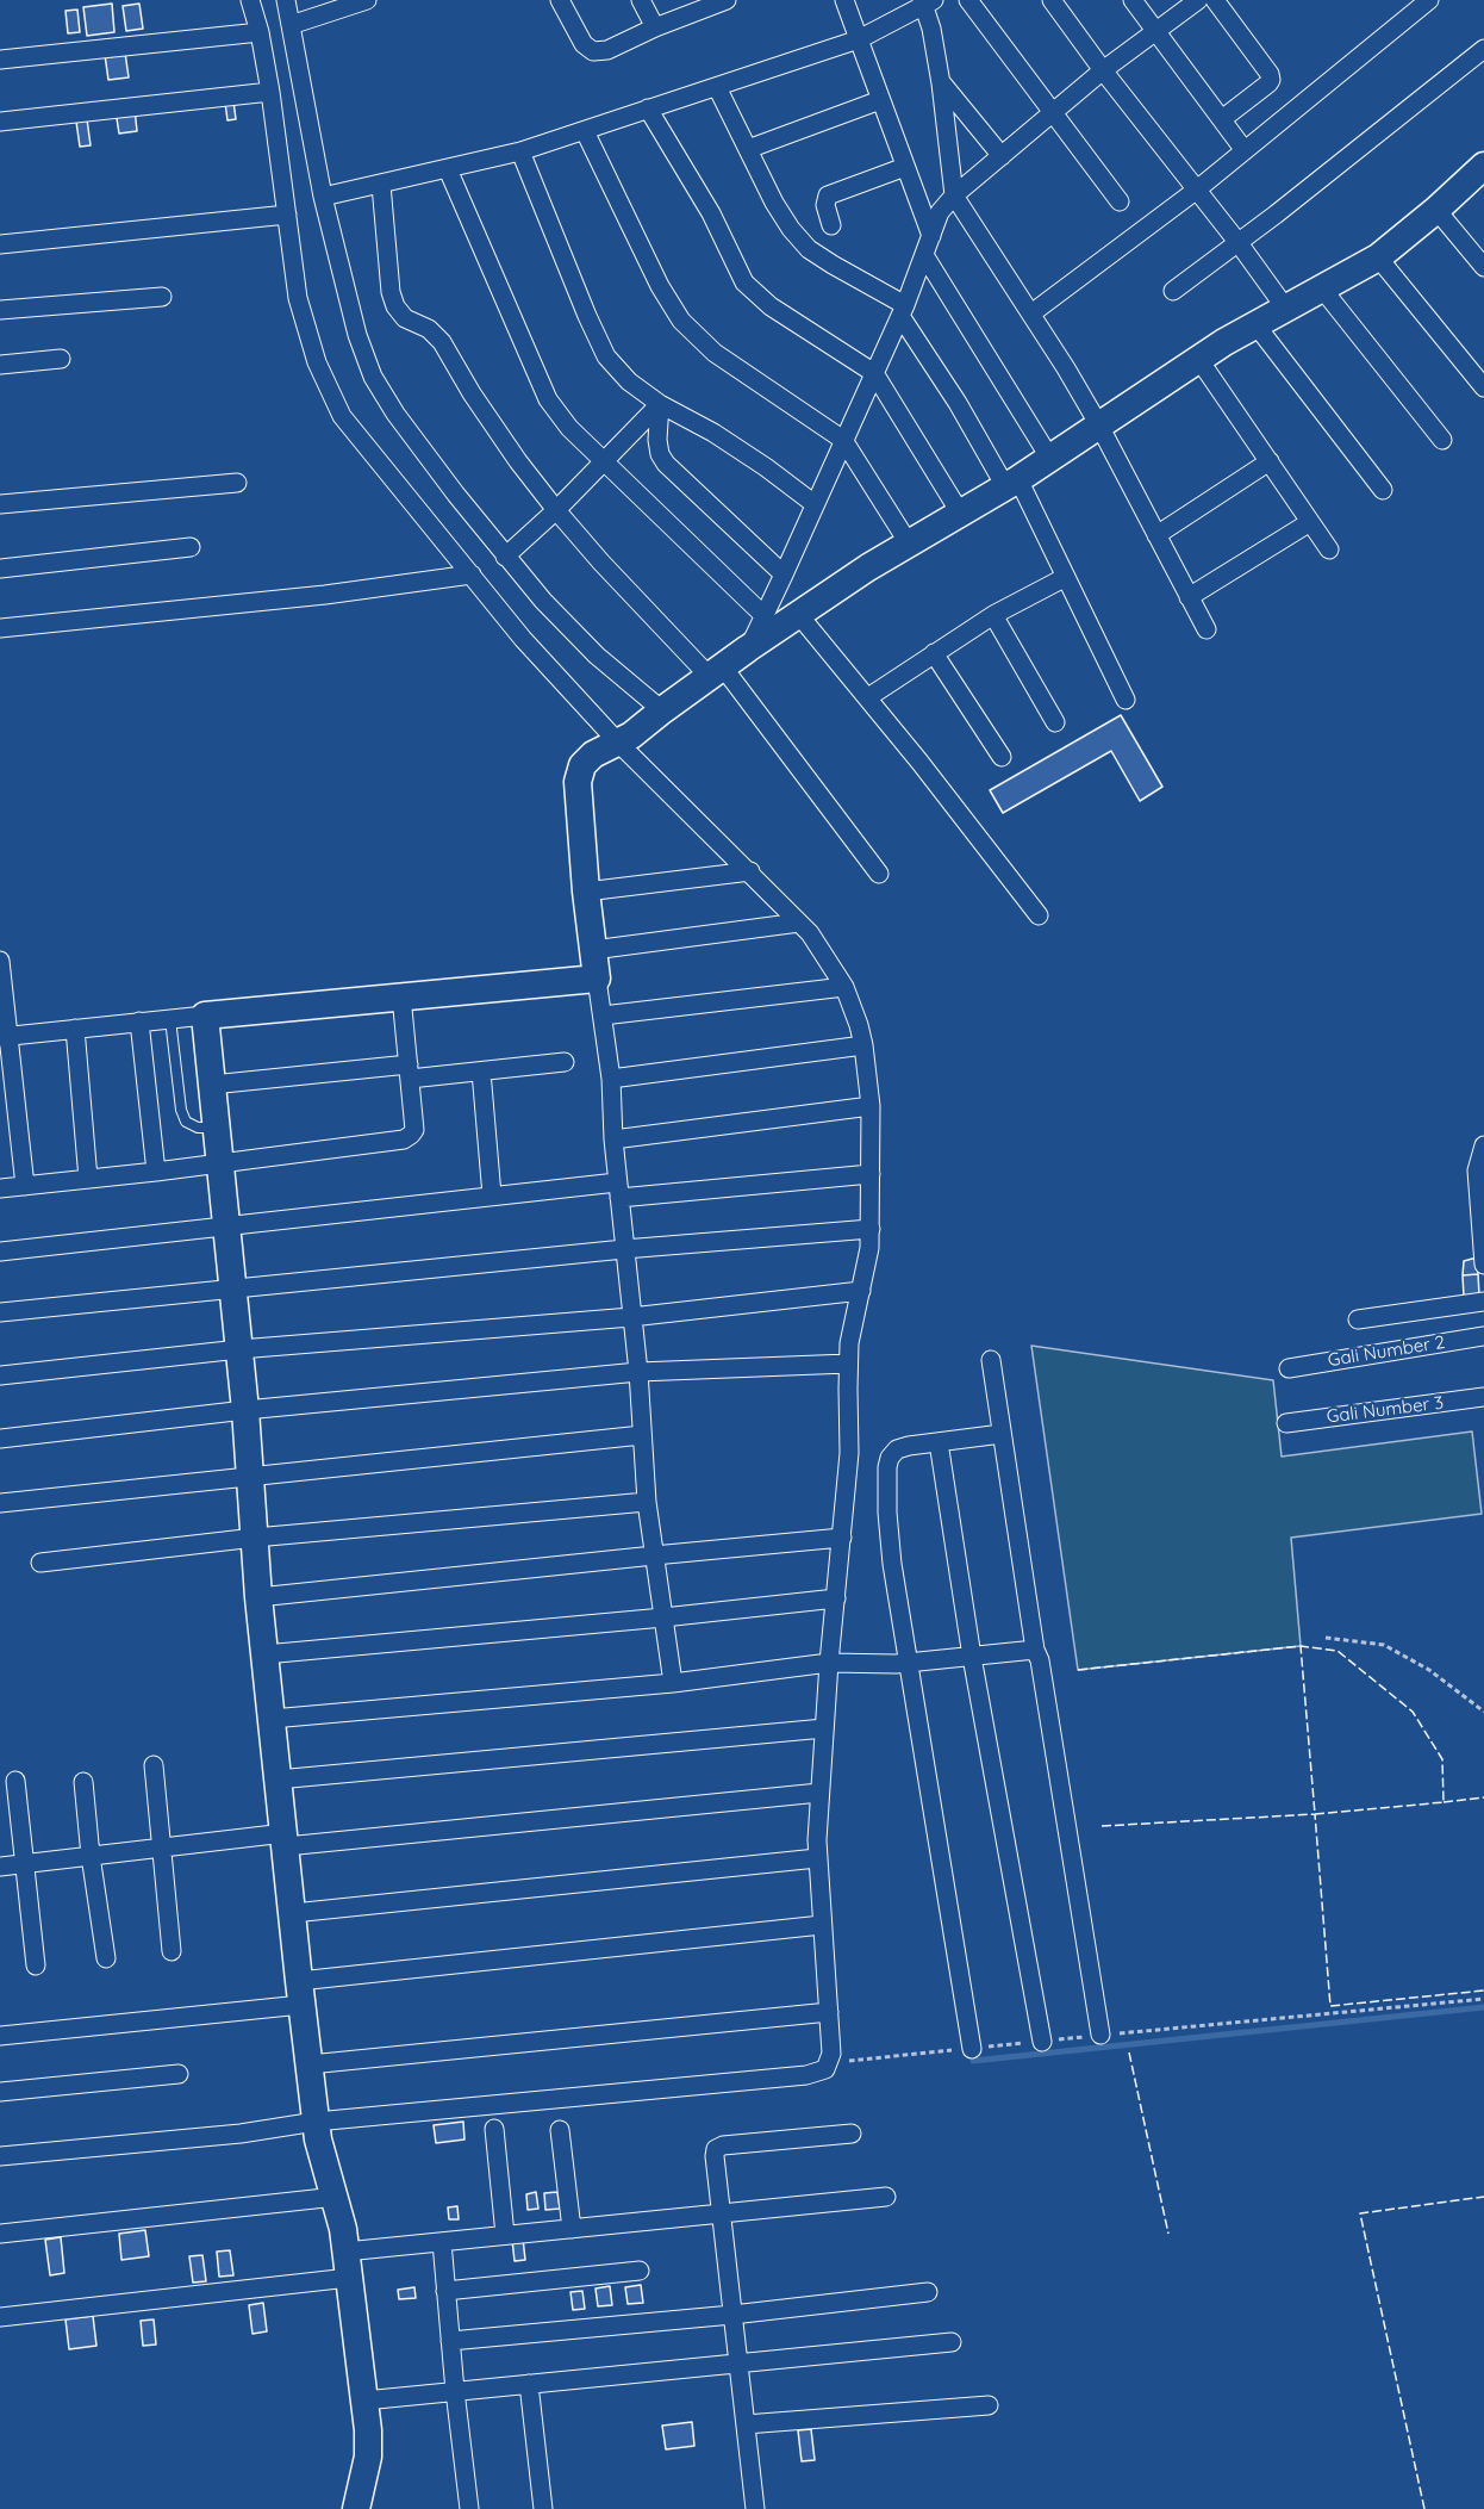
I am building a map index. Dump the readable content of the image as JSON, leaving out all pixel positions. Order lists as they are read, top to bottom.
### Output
{
  "streets": {
    "street": ["Gali Number 2", "Gali Number 3"]
  }
}
